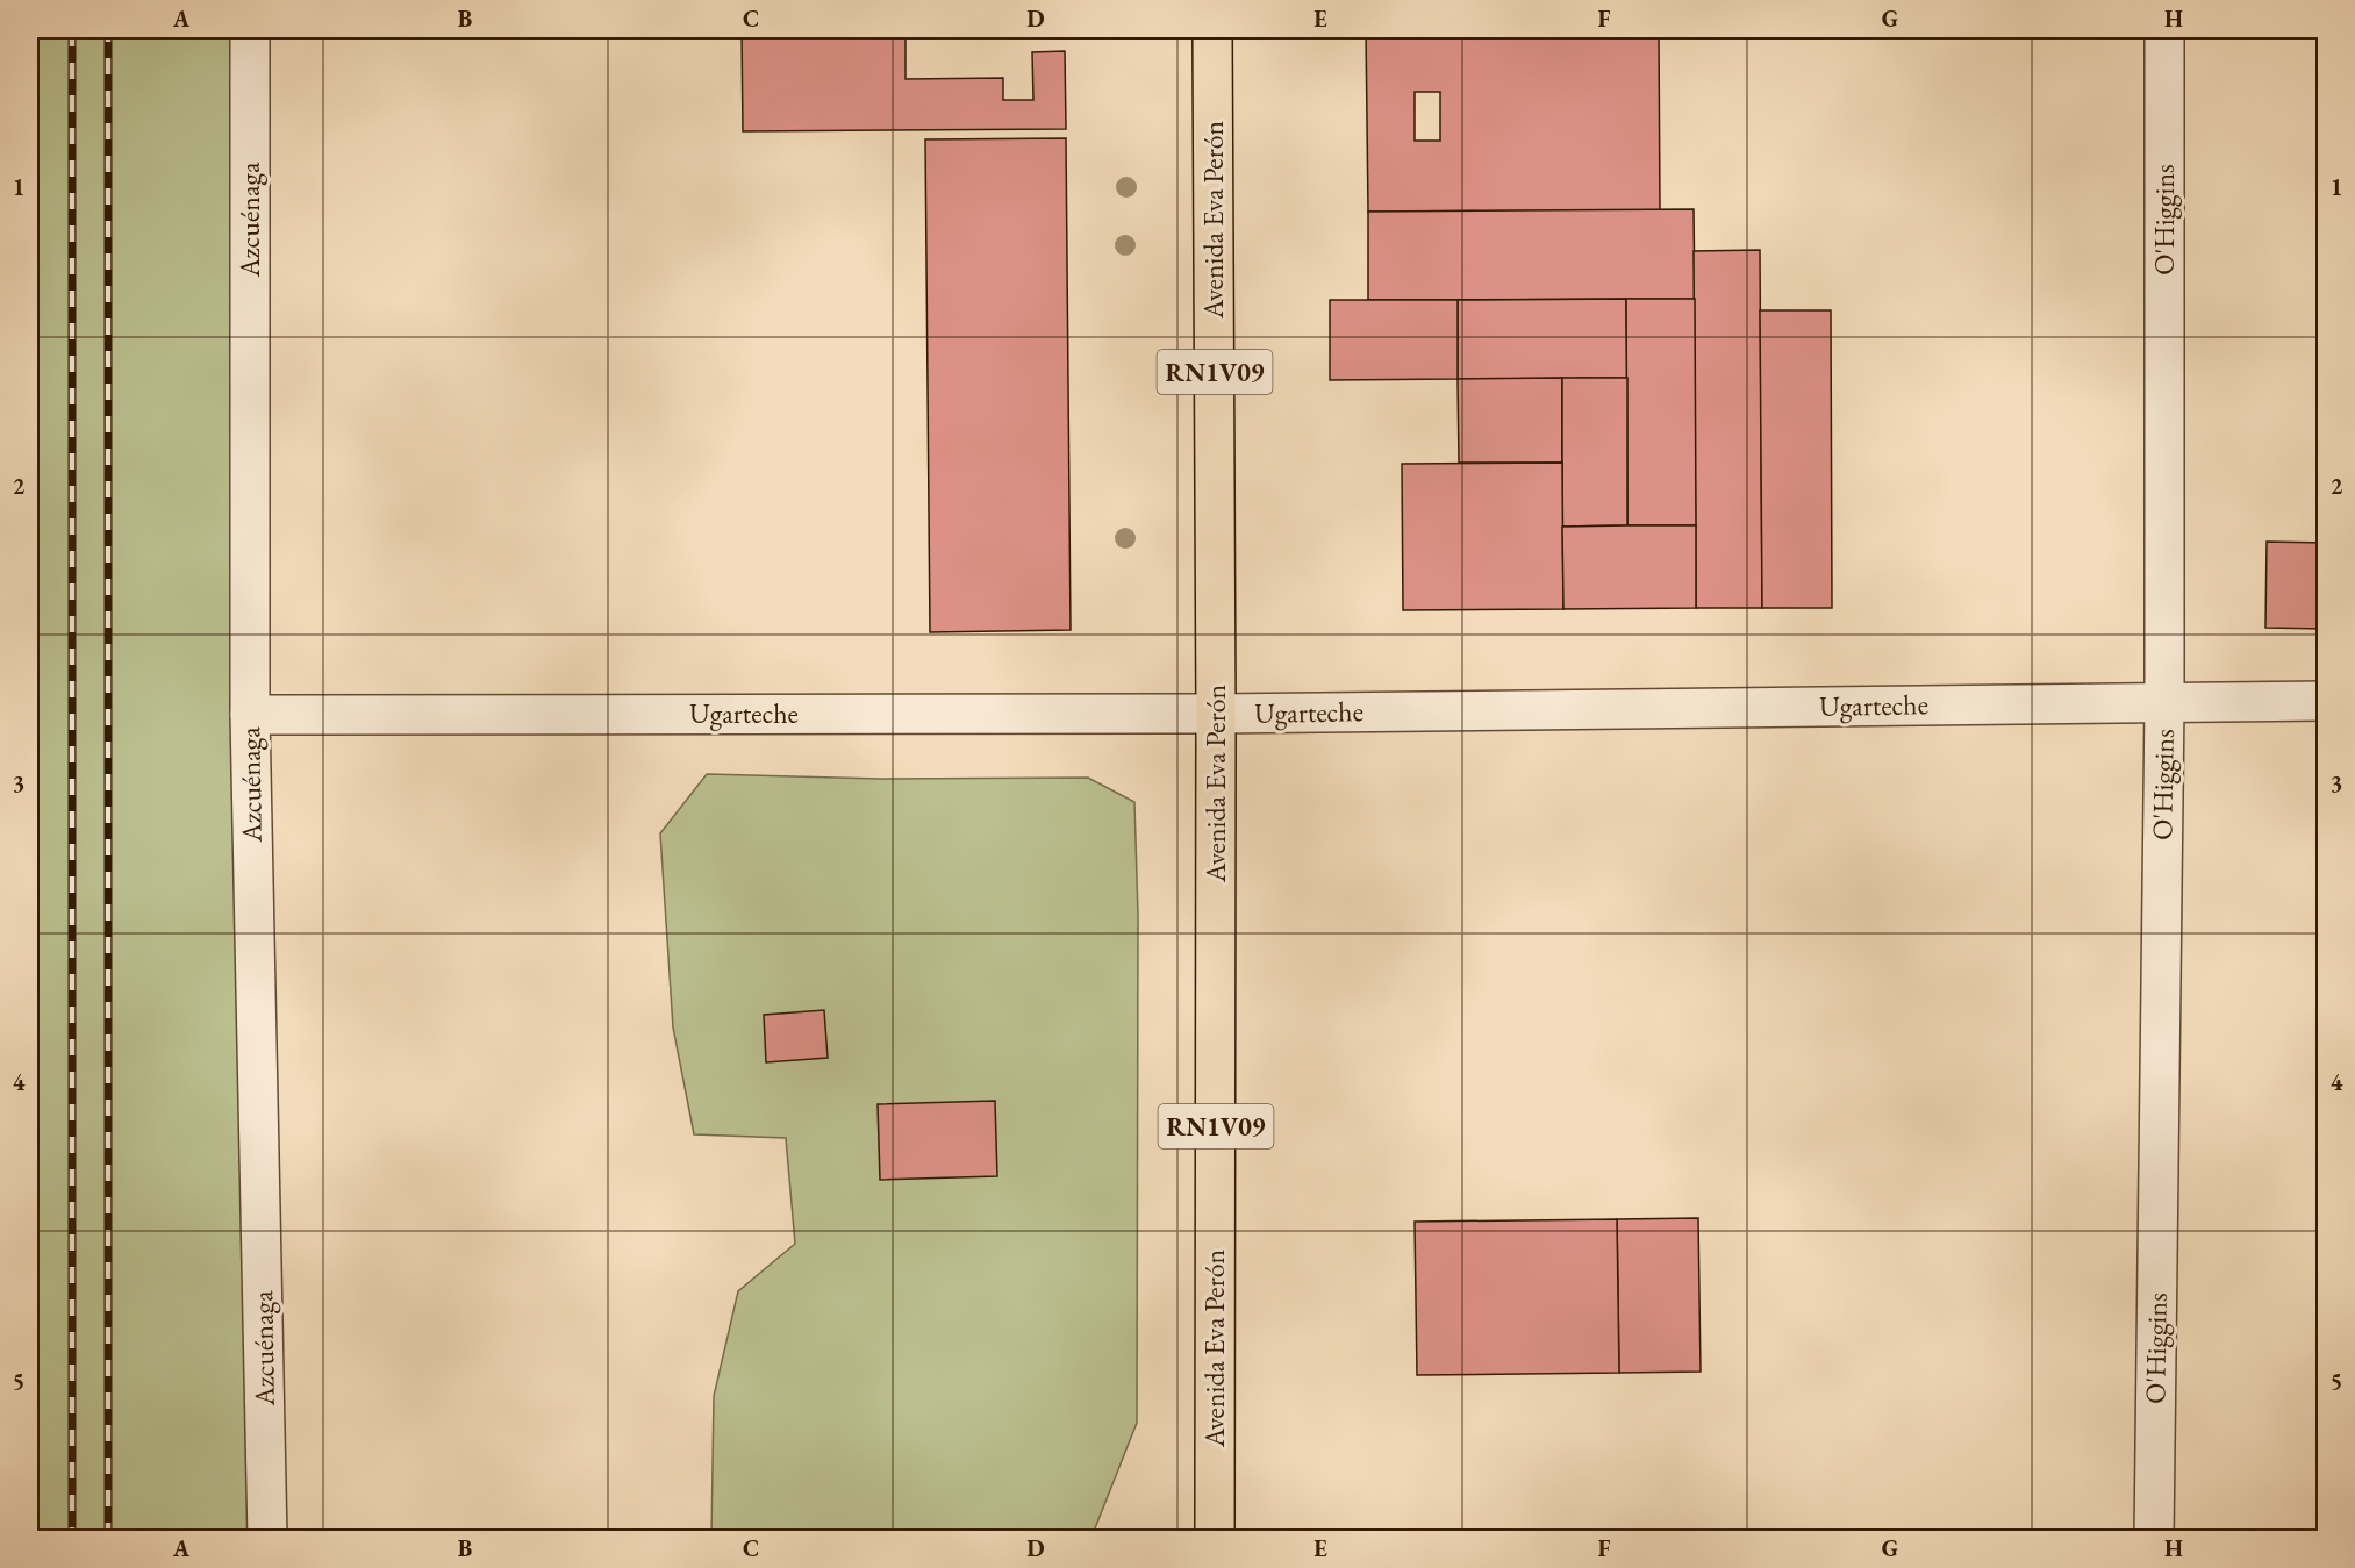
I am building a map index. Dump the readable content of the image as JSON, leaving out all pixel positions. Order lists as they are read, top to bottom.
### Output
{
  "streets": {
    "main road": ["Avenida Eva Perón", "RN1V09"],
    "street": ["Azcuénaga", "O'Higgins", "Ugarteche"]
  },
  "crossings": [
    ["Azcuénaga", "Ugarteche"],
    ["Avenida Eva Perón", "Ugarteche"],
    ["O'Higgins", "Ugarteche"]
  ],
  "grid": {
    "columns": [
      "A",
      "B",
      "C",
      "D",
      "E",
      "F",
      "G",
      "H"
    ],
    "rows": [
      "1",
      "2",
      "3",
      "4",
      "5"
    ]
  }
}
